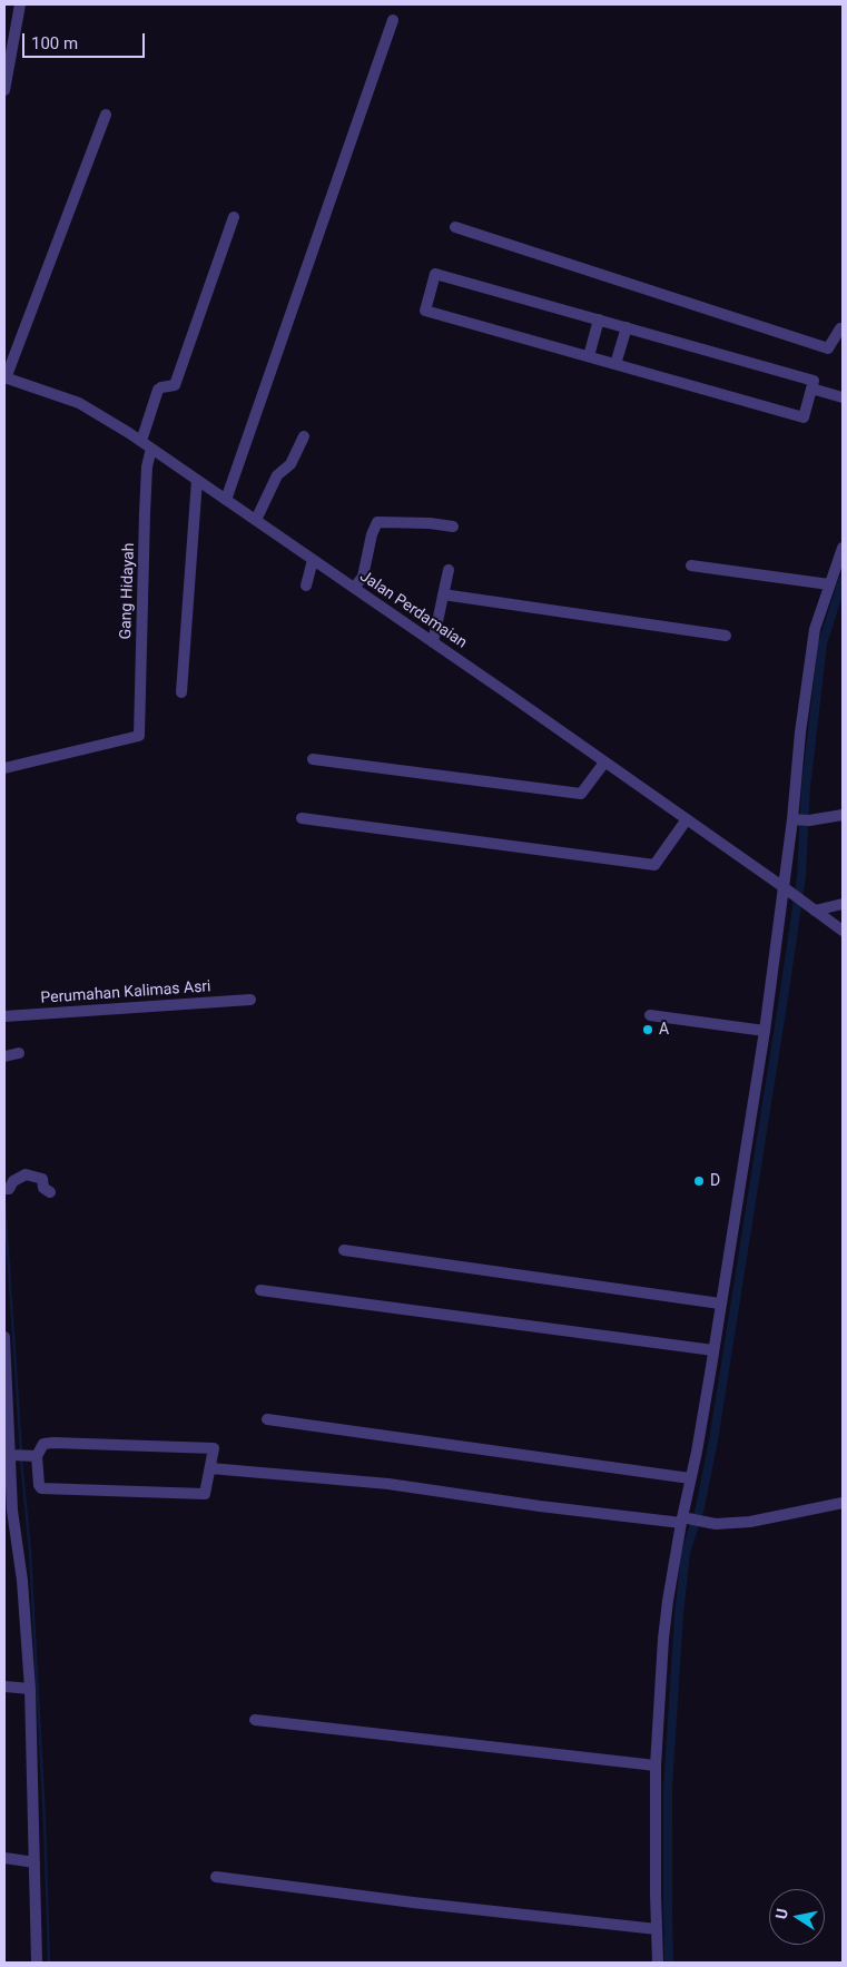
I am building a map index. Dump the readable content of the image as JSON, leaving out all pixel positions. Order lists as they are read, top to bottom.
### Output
{
  "streets": {
    "street": ["Gang Hidayah", "Jalan Perdamaian", "Perumahan Kalimas Asri"]
  },
  "crossings": [
    ["Gang Hidayah", "Jalan Perdamaian"]
  ],
  "places": ["A", "D"],
  "scale_bar": "100 m",
  "north": "left"
}
